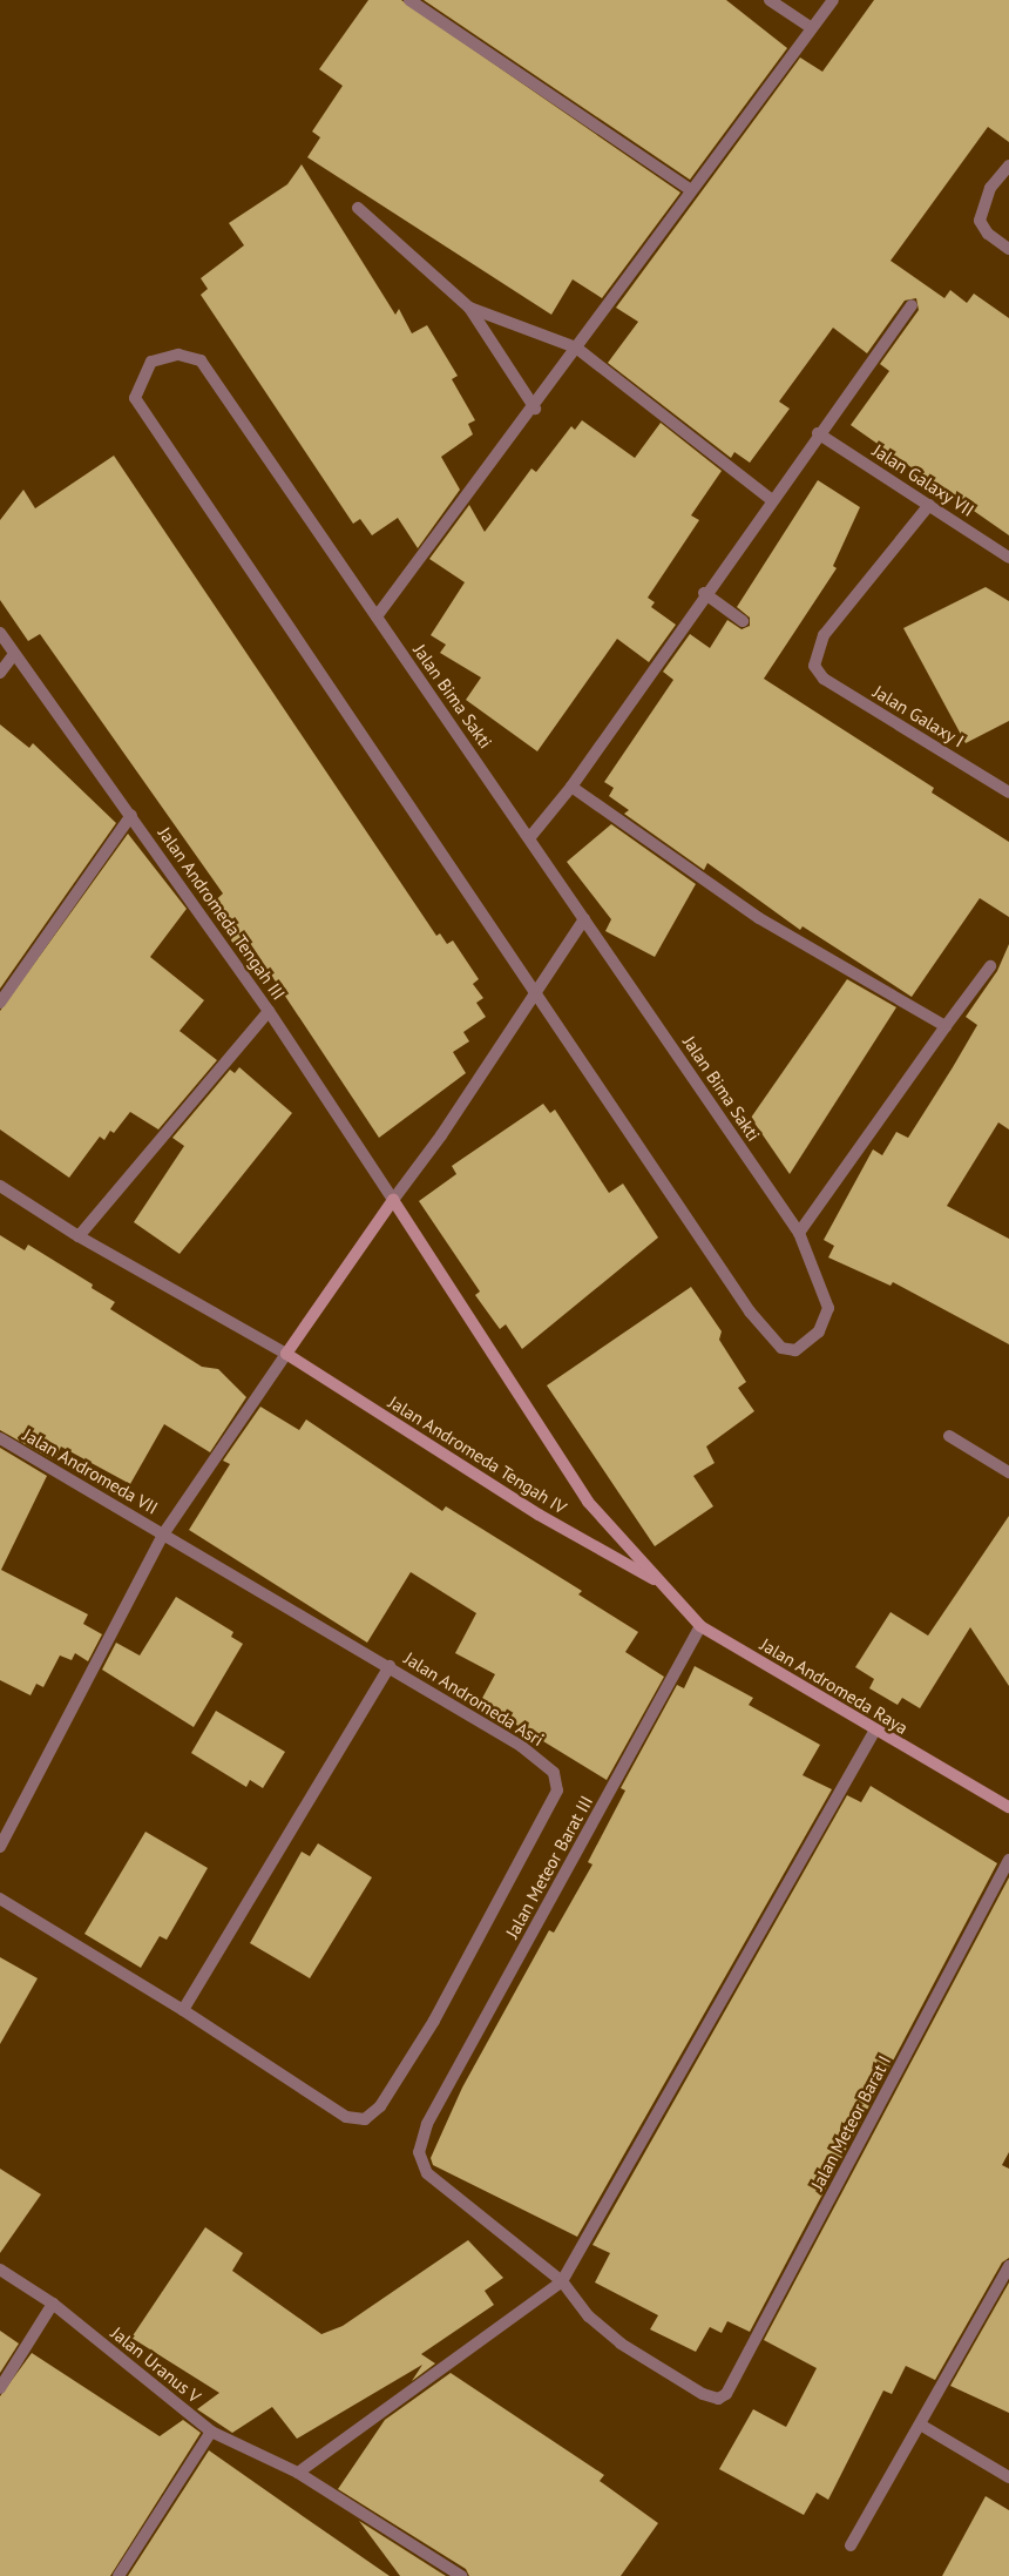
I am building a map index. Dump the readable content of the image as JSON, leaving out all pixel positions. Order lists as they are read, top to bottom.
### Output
{
  "streets": {
    "street": [
      "Jalan Galaxy VII",
      "Jalan Bima Sakti",
      "Jalan Galaxy I",
      "Jalan Andromeda Tengah III",
      "Jalan Andromeda Tengah IV",
      "Jalan Andromeda VII",
      "Jalan Andromeda Raya",
      "Jalan Andromeda Asri",
      "Jalan Meteor Barat III",
      "Jalan Meteor Barat I",
      "Jalan Uranus V"
    ]
  },
  "crossings": [
    ["Jalan Galaxy VII", "Jalan Galaxy I"],
    ["Jalan Andromeda Tengah IV", "Jalan Andromeda Raya"],
    ["Jalan Andromeda VII", "Jalan Andromeda Asri"],
    ["Jalan Andromeda Raya", "Jalan Meteor Barat III"],
    ["Jalan Meteor Barat III", "Jalan Meteor Barat I"]
  ]
}
